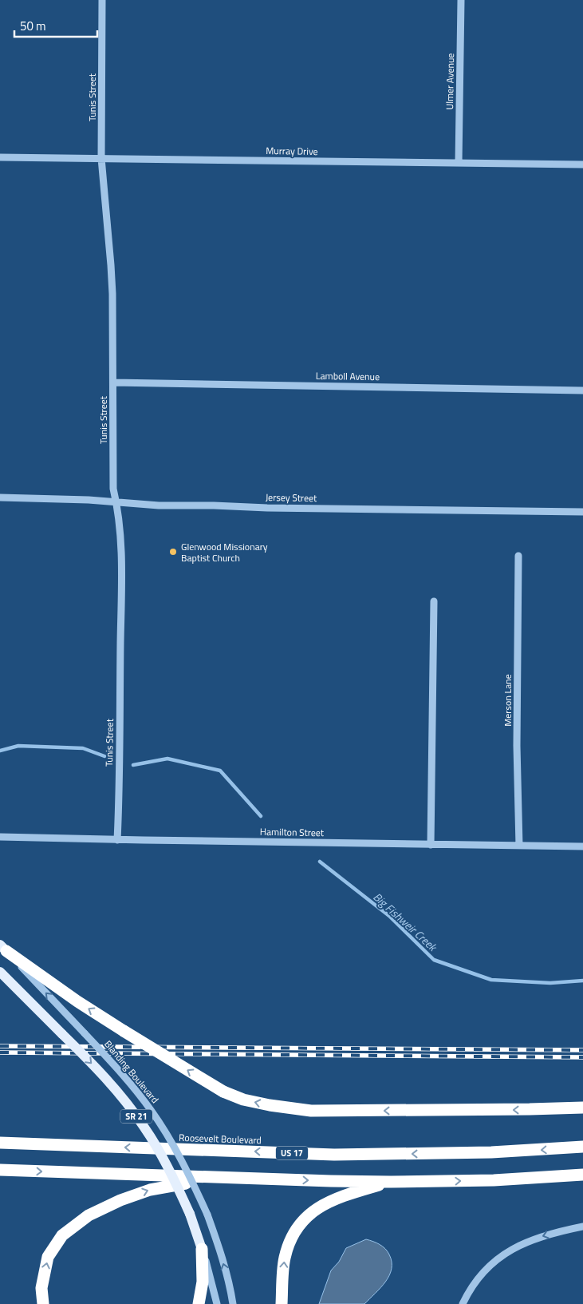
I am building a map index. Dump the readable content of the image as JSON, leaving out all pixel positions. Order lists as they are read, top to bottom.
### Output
{
  "streets": {
    "highway": ["Roosevelt Boulevard", "US 17"],
    "main road": ["SR 21"],
    "street": [
      "Ulmer Avenue",
      "Tunis Street",
      "Murray Drive",
      "Lamboll Avenue",
      "Jersey Street",
      "Merson Lane",
      "Hamilton Street",
      "Blanding Boulevard"
    ]
  },
  "crossings": [
    ["Ulmer Avenue", "Murray Drive"],
    ["Tunis Street", "Murray Drive"],
    ["Tunis Street", "Lamboll Avenue"],
    ["Tunis Street", "Jersey Street"],
    ["Tunis Street", "Hamilton Street"],
    ["Merson Lane", "Hamilton Street"]
  ],
  "one_way": ["Blanding Boulevard"],
  "water": ["Big Fishweir Creek"],
  "places": ["Glenwood Missionary Baptist Church"],
  "scale_bar": "50 m"
}
